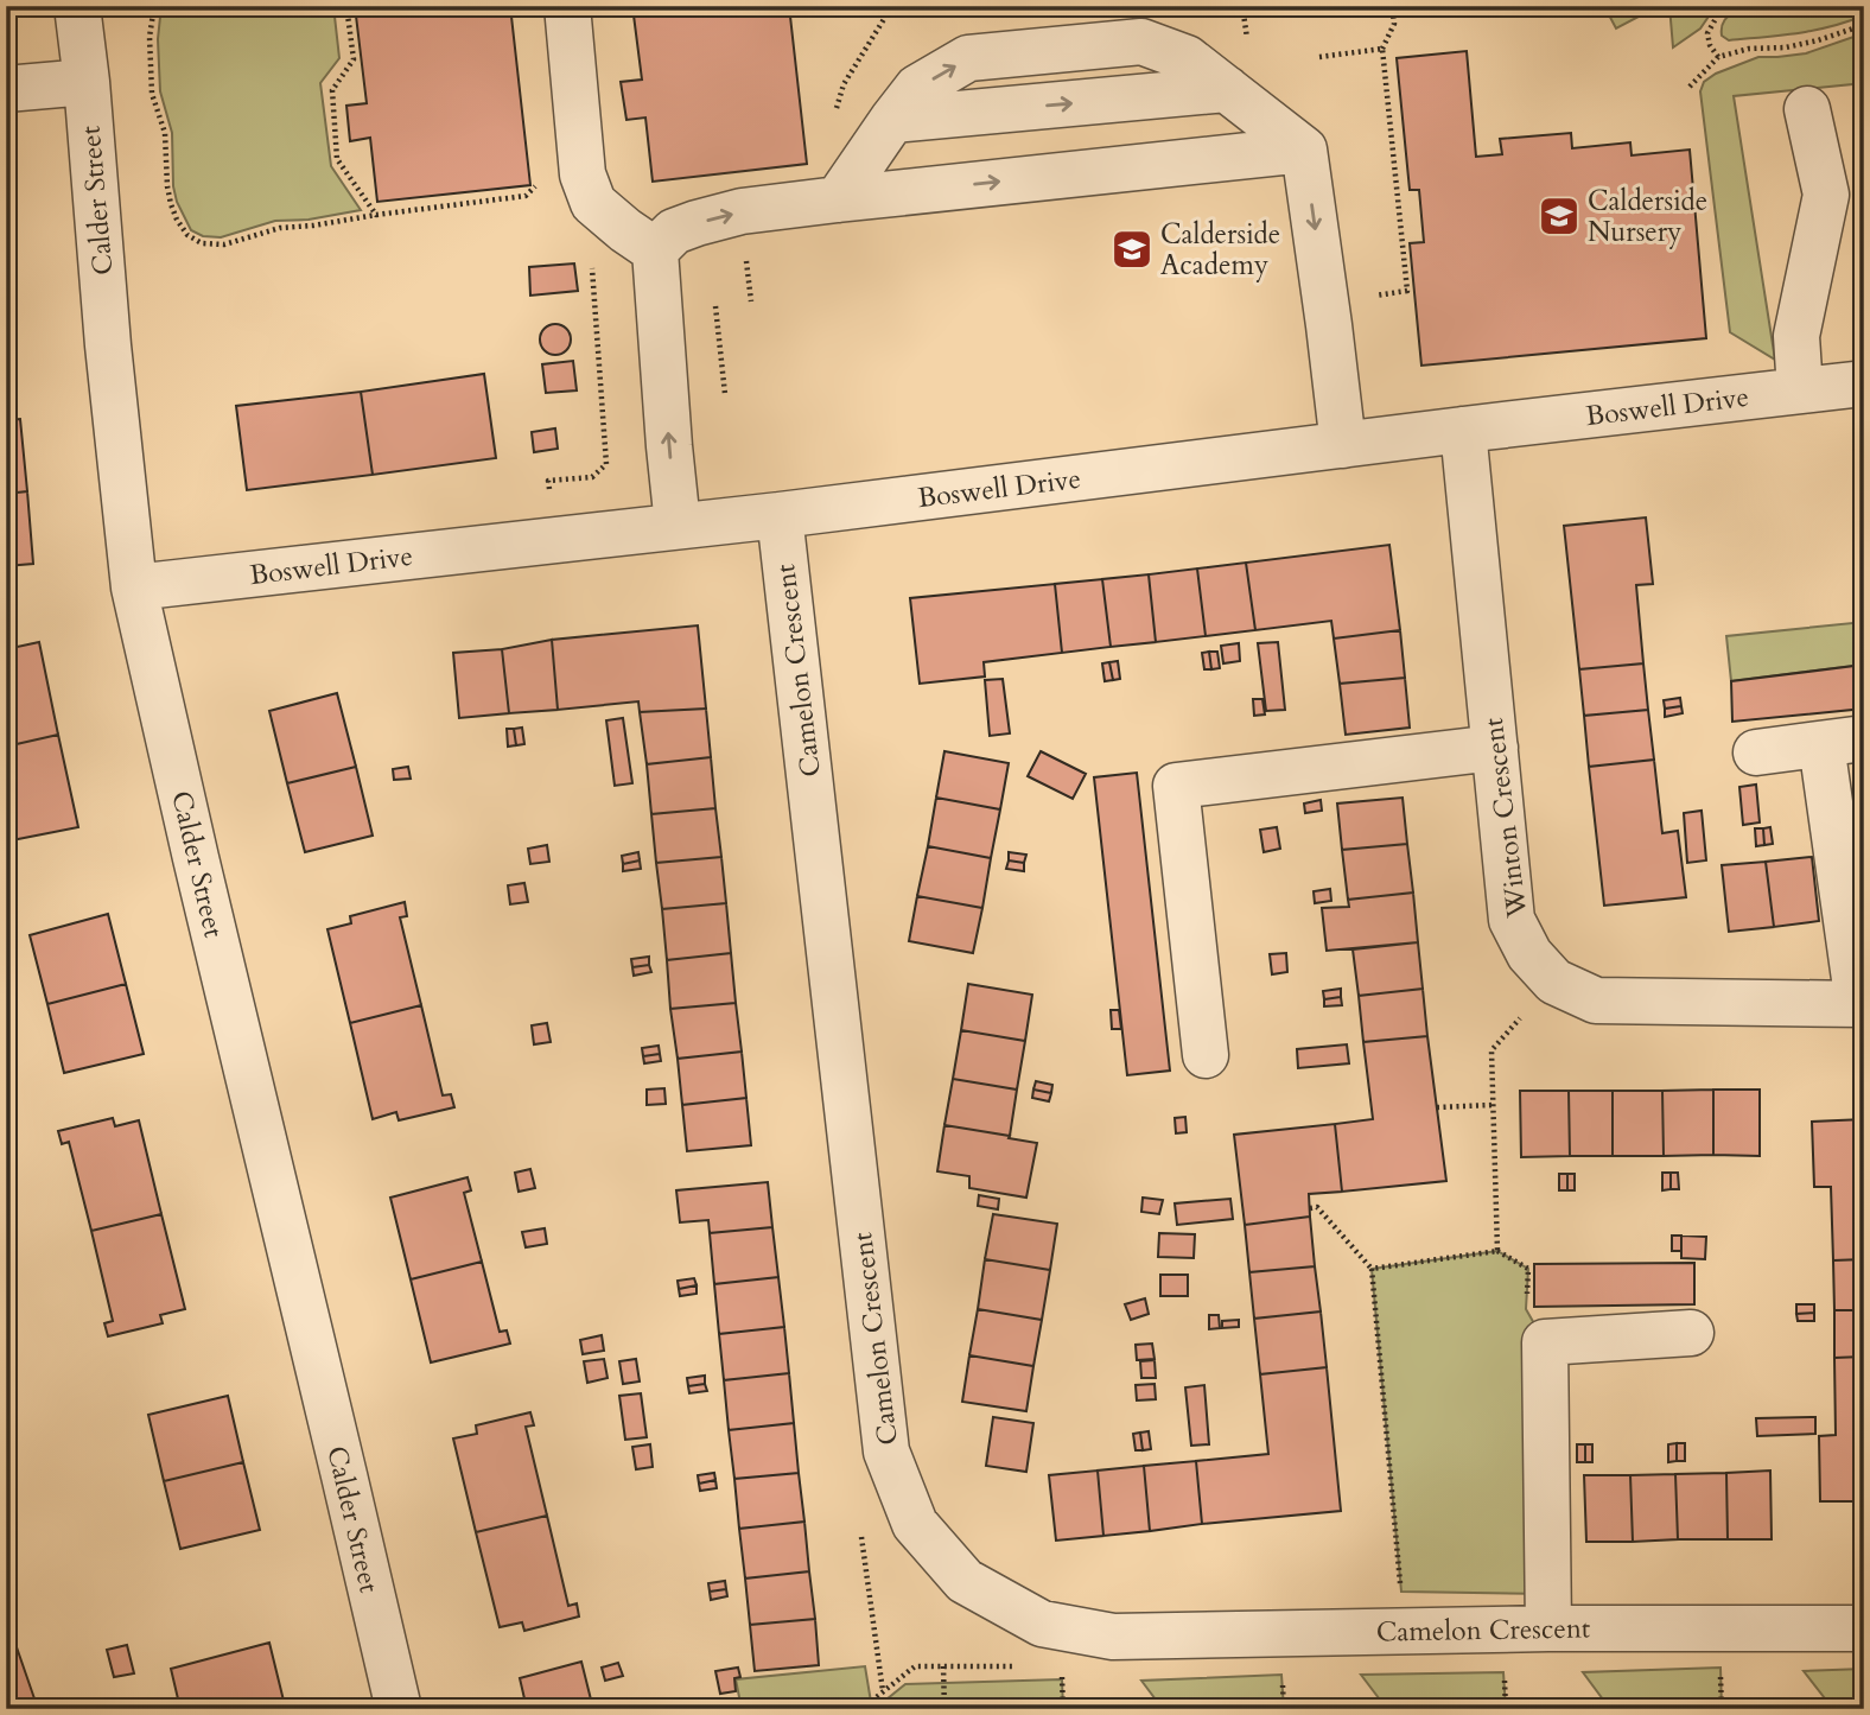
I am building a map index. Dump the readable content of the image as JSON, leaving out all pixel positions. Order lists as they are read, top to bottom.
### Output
{
  "streets": {
    "street": [
      "Calder Street",
      "Boswell Drive",
      "Camelon Crescent",
      "Winton Crescent"
    ]
  },
  "crossings": [
    ["Calder Street", "Boswell Drive"],
    ["Boswell Drive", "Camelon Crescent"],
    ["Boswell Drive", "Winton Crescent"]
  ],
  "places": {
    "school or university": ["Calderside Nursery", "Calderside Academy"]
  }
}
